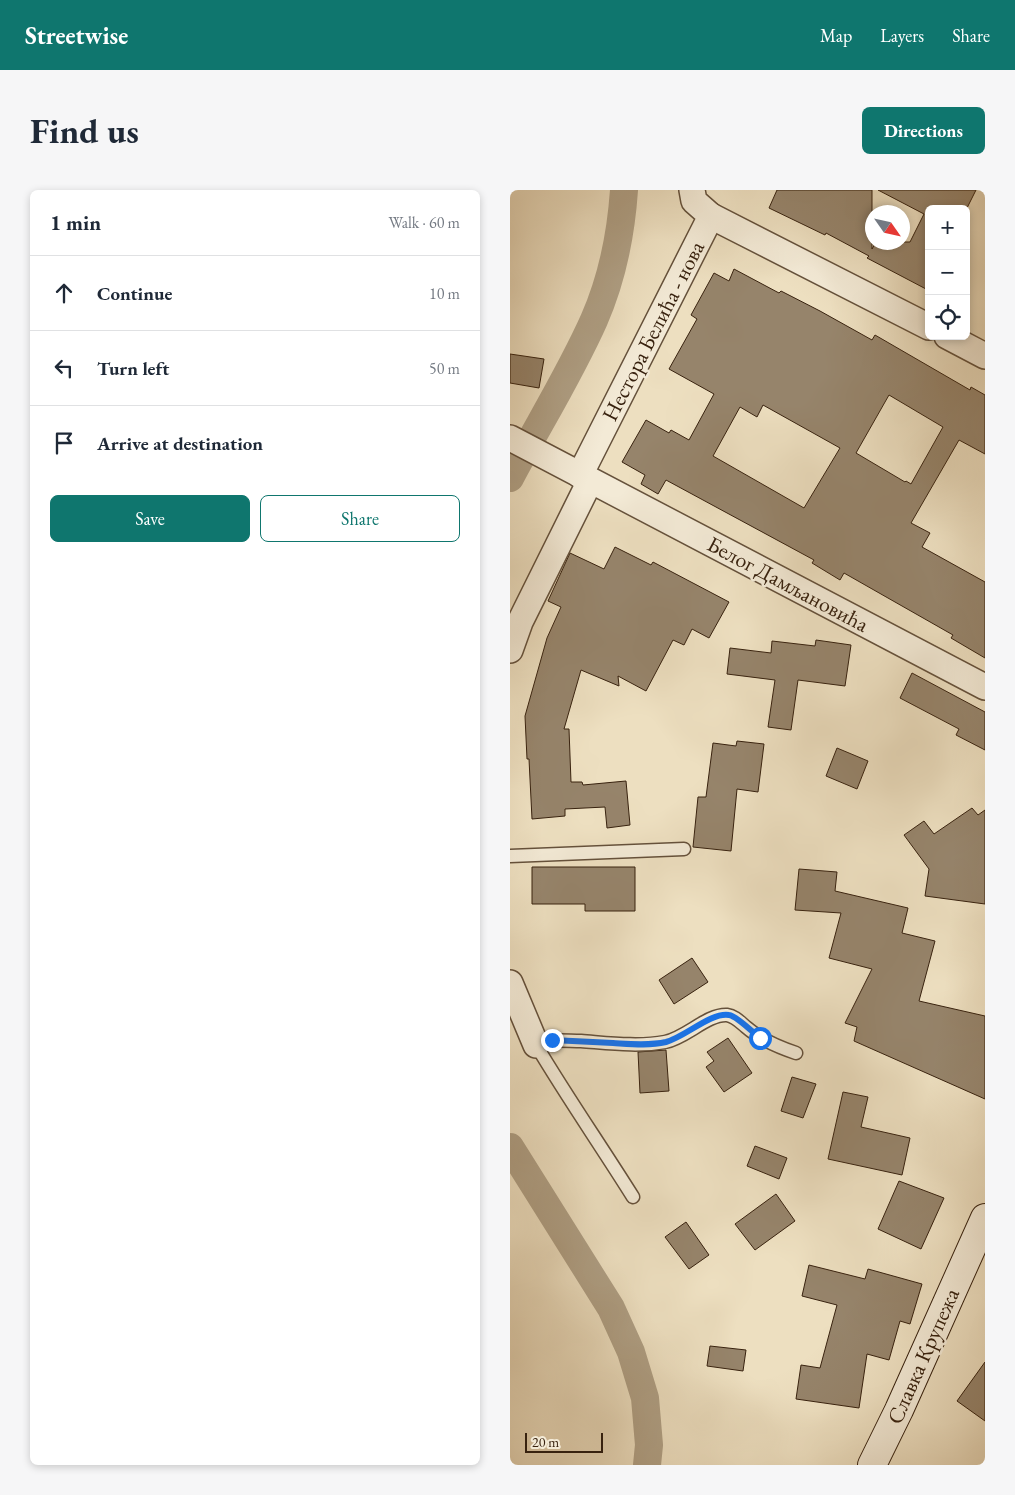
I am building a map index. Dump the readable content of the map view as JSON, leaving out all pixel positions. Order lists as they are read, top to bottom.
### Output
{
  "streets": {
    "street": ["Нестора Белића - нова", "Белог Дамљановића", "Славка Крупежа"]
  },
  "crossings": [
    ["Нестора Белића - нова", "Белог Дамљановића"]
  ],
  "scale_bar": "20 m",
  "north": "bottom right",
  "page": {
    "header": "Streetwise",
    "nav": ["Map", "Layers", "Share"],
    "buttons": [
      "Directions",
      ["Save", "Share"]
    ],
    "title": "Find us",
    "heading": ["1 min", "Walk · 60 m"],
    "map_buttons": ["+", "−"],
    "list": [
      ["Continue", "10 m"],
      ["Turn left", "50 m"],
      "Arrive at destination"
    ],
    "scale": "20 m"
  }
}
